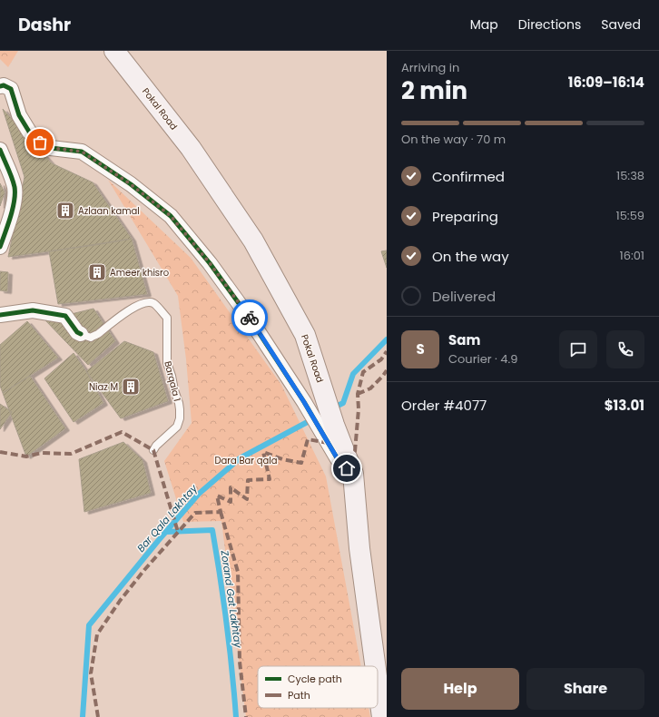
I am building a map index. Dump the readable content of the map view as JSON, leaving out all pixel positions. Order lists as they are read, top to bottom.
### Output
{
  "streets": {
    "main road": ["Pokal Road"],
    "lane": ["Barqala 1"]
  },
  "water": ["Bar Qala Lakhtay", "Zorand Gat Lakhtay"],
  "parks": ["Dara Bar qala"],
  "places": {
    "building": ["Azlaan kamal", "Ameer khisro", "Niaz M"]
  },
  "legend": ["Cycle path", "Path"],
  "page": {
    "header": "Dashr",
    "nav": ["Map", "Directions", "Saved"],
    "heading": ["2 min", "Arriving in", "16:09–16:14"],
    "panel": [
      "Sam",
      "Courier · 4.9",
      "Order #4077",
      "$13.01"
    ],
    "bar": "On the way · 70 m",
    "list": [
      ["Confirmed", "15:38"],
      ["Preparing", "15:59"],
      ["On the way", "16:01"],
      "Delivered"
    ],
    "round": "S",
    "buttons": ["Help", "Share"]
  }
}
